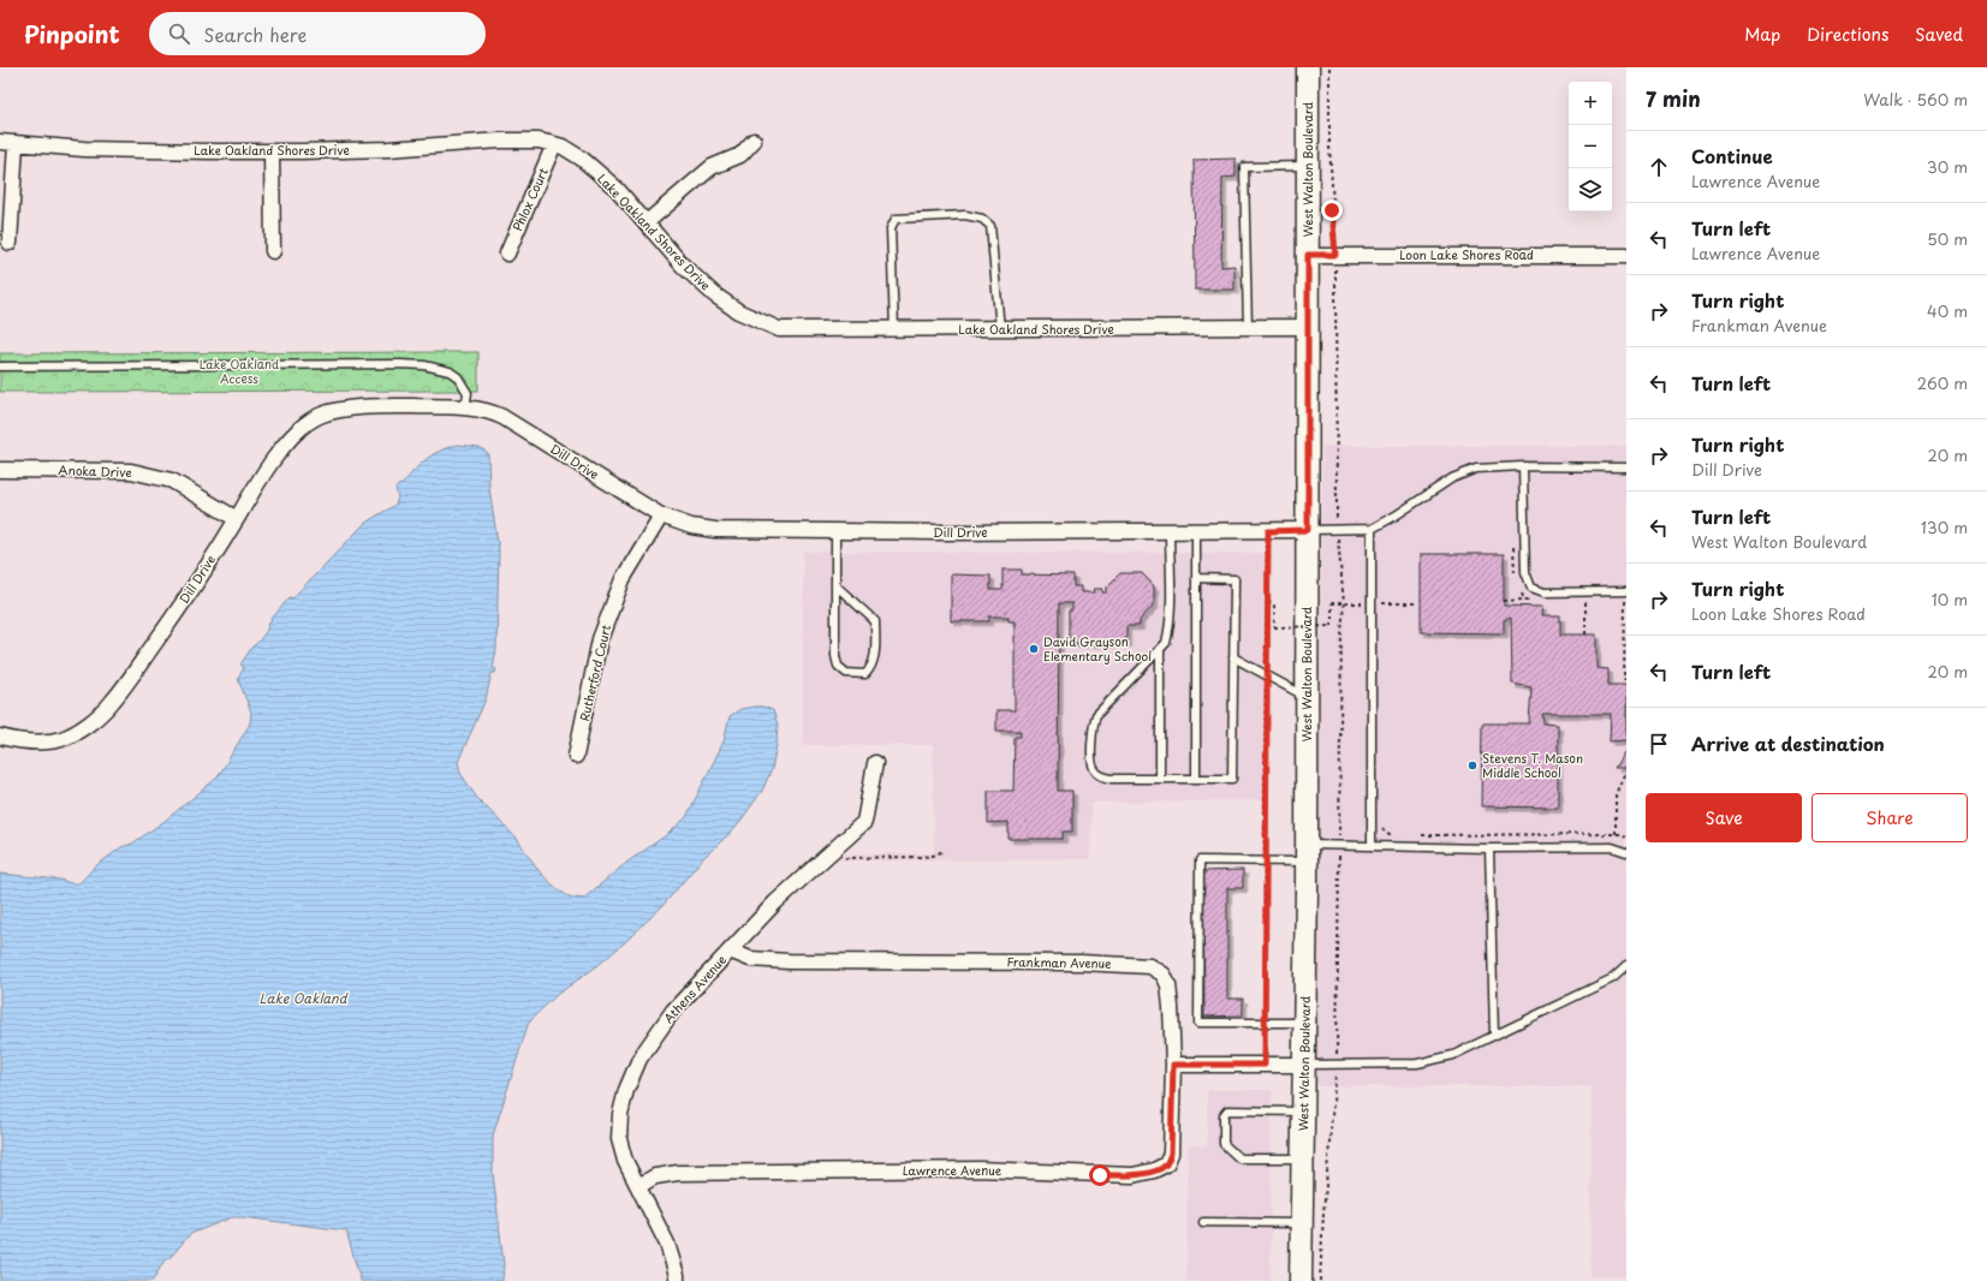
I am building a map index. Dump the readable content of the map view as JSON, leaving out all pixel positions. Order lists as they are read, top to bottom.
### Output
{
  "streets": {
    "main road": ["West Walton Boulevard"],
    "street": [
      "Lake Oakland Shores Drive",
      "Phlox Court",
      "Loon Lake Shores Road",
      "Dill Drive",
      "Anoka Drive",
      "Rutherford Court",
      "Frankman Avenue",
      "Athens Avenue",
      "Lawrence Avenue"
    ]
  },
  "crossings": [
    ["Lake Oakland Shores Drive", "West Walton Boulevard"],
    ["Lake Oakland Shores Drive", "Phlox Court"],
    ["West Walton Boulevard", "Loon Lake Shores Road"],
    ["West Walton Boulevard", "Dill Drive"],
    ["Dill Drive", "Anoka Drive"],
    ["Dill Drive", "Rutherford Court"],
    ["Frankman Avenue", "Athens Avenue"],
    ["Frankman Avenue", "Lawrence Avenue"],
    ["Athens Avenue", "Lawrence Avenue"]
  ],
  "water": ["Lake Oakland"],
  "parks": ["Lake Oakland Access"],
  "places": ["David Grayson Elementary School", "Stevens T. Mason Middle School"],
  "page": {
    "header": "Pinpoint",
    "search": "Search here",
    "nav": ["Map", "Directions", "Saved"],
    "heading": ["7 min", "Walk · 560 m"],
    "map_buttons": ["+", "−"],
    "list": [
      ["Continue", "Lawrence Avenue", "30 m"],
      ["Turn left", "Lawrence Avenue", "50 m"],
      ["Turn right", "Frankman Avenue", "40 m"],
      ["Turn left", "260 m"],
      ["Turn right", "Dill Drive", "20 m"],
      ["Turn left", "West Walton Boulevard", "130 m"],
      ["Turn right", "Loon Lake Shores Road", "10 m"],
      ["Turn left", "20 m"],
      "Arrive at destination"
    ],
    "buttons": ["Save", "Share"]
  }
}
